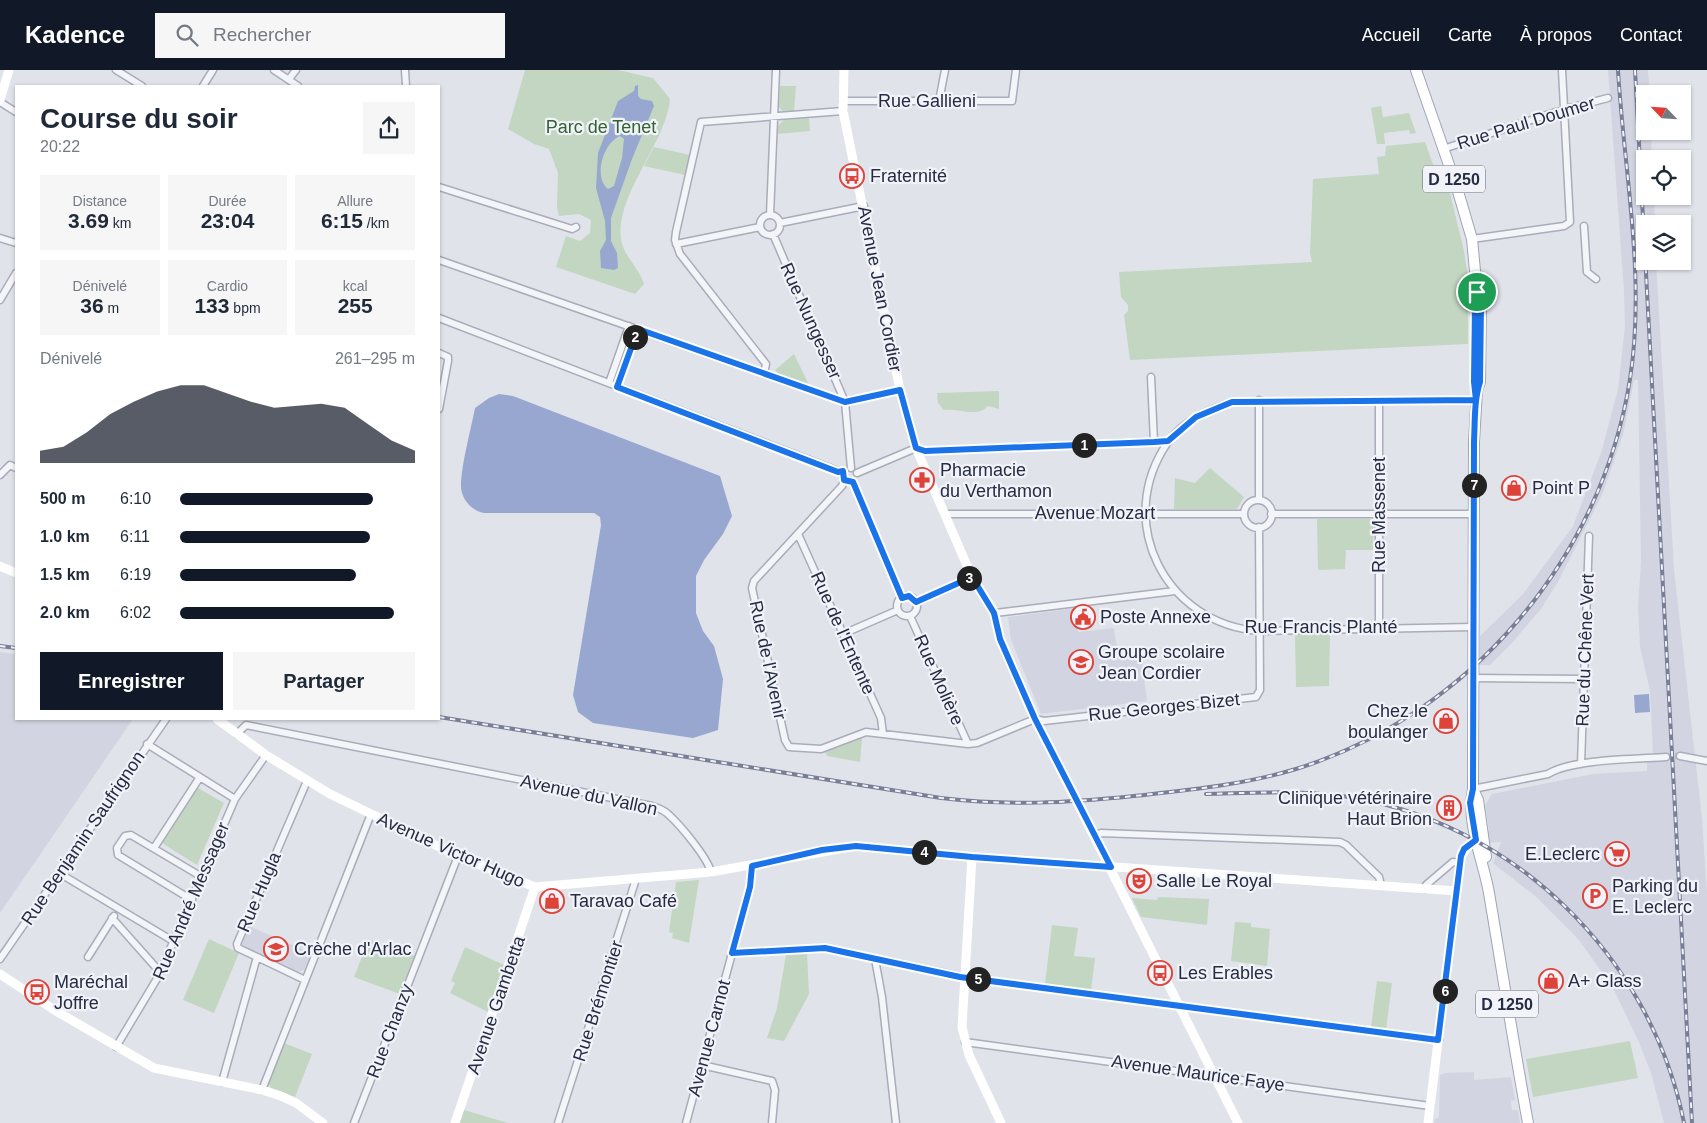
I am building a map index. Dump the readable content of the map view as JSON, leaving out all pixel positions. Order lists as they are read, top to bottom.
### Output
{
  "streets": {
    "main road": ["D 1250"],
    "street": [
      "Rue Gallieni",
      "Rue Paul Doumer",
      "Avenue Jean Cordier",
      "Rue Nungesser",
      "Avenue Mozart",
      "Rue Massenet",
      "Rue Francis Planté",
      "Rue de l'Entente",
      "Rue du Chêne Vert",
      "Rue de l'Avenir",
      "Rue Molière",
      "Rue Georges Bizet",
      "Avenue du Vallon",
      "Rue Benjamin Saufrignon",
      "Avenue Victor Hugo",
      "Rue Hugla",
      "Rue André Messager",
      "Rue Brémontier",
      "Avenue Gambetta",
      "Rue Chanzy",
      "Avenue Carnot",
      "Avenue Maurice Faye"
    ]
  },
  "crossings": [
    ["Rue Gallieni", "Avenue Jean Cordier"],
    ["Rue Paul Doumer", "D 1250"],
    ["D 1250", "Rue Francis Planté"],
    ["Avenue Jean Cordier", "Avenue Mozart"],
    ["Avenue Jean Cordier", "Rue Georges Bizet"],
    ["Avenue Jean Cordier", "Avenue Maurice Faye"],
    ["Rue Nungesser", "Rue de l'Avenir"],
    ["Avenue Mozart", "Rue Francis Planté"],
    ["Rue Massenet", "Rue Francis Planté"],
    ["Rue Francis Planté", "Rue Georges Bizet"],
    ["Rue de l'Entente", "Rue de l'Avenir"],
    ["Avenue du Vallon", "Avenue Victor Hugo"],
    ["Avenue Victor Hugo", "Rue Hugla"],
    ["Avenue Victor Hugo", "Rue André Messager"],
    ["Avenue Victor Hugo", "Rue Brémontier"],
    ["Avenue Victor Hugo", "Avenue Gambetta"],
    ["Avenue Victor Hugo", "Rue Chanzy"]
  ],
  "parks": ["Parc de Tenet"],
  "places": {
    "bus stop": ["Fraternité", "Les Erables", "Maréchal Joffre"],
    "pharmacy": ["Pharmacie du Verthamon"],
    "shop": [
      "Point P",
      "Chez le boulanger",
      "Taravao Café",
      "A+ Glass"
    ],
    "public building": ["Poste Annexe"],
    "school or university": ["Groupe scolaire Jean Cordier", "Crèche d'Arlac"],
    "building": ["Clinique vétérinaire Haut Brion"],
    "supermarket": ["E.Leclerc"],
    "theatre": ["Salle Le Royal"],
    "parking": ["Parking du E. Leclerc"]
  },
  "north": "top left",
  "page": {
    "header": "Kadence",
    "search": "Rechercher",
    "nav": [
      "Accueil",
      "Carte",
      "À propos",
      "Contact"
    ],
    "heading": ["Course du soir", "20:22"],
    "stats": [
      ["Distance", "3.69 km"],
      ["Durée", "23:04"],
      ["Allure", "6:15 /km"],
      ["Dénivelé", "36 m"],
      ["Cardio", "133 bpm"],
      ["kcal", "255"]
    ],
    "pins": [
      "2",
      "1",
      "7",
      "3",
      "4",
      "5",
      "6"
    ],
    "chart": ["Dénivelé", "261–295 m"],
    "list": [
      {
        "name": "500 m",
        "note": "6:10"
      },
      {
        "name": "1.0 km",
        "note": "6:11"
      },
      {
        "name": "1.5 km",
        "note": "6:19"
      },
      {
        "name": "2.0 km",
        "note": "6:02"
      }
    ],
    "buttons": ["Enregistrer", "Partager"]
  }
}
